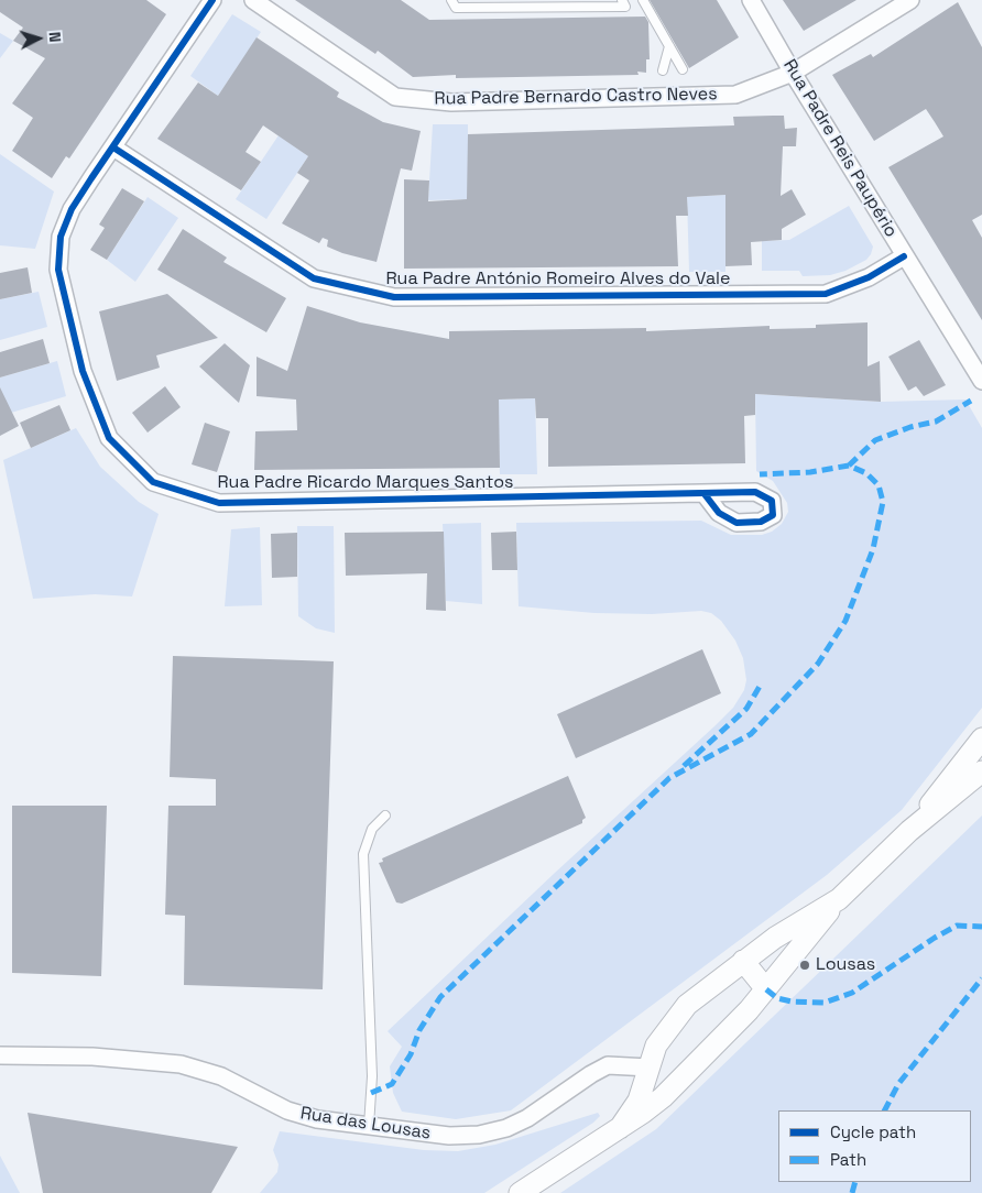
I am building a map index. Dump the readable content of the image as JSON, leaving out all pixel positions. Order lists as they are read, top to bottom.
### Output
{
  "streets": {
    "street": [
      "Rua Padre Bernardo Castro Neves",
      "Rua Padre Reis Paupério",
      "Rua Padre António Romeiro Alves do Vale",
      "Rua Padre Ricardo Marques Santos",
      "Rua das Lousas"
    ]
  },
  "crossings": [
    ["Rua Padre Bernardo Castro Neves", "Rua Padre Reis Paupério"],
    ["Rua Padre Reis Paupério", "Rua Padre António Romeiro Alves do Vale"],
    ["Rua Padre António Romeiro Alves do Vale", "Rua Padre Ricardo Marques Santos"]
  ],
  "places": ["Lousas"],
  "legend": ["Cycle path", "Path"],
  "north": "right"
}
